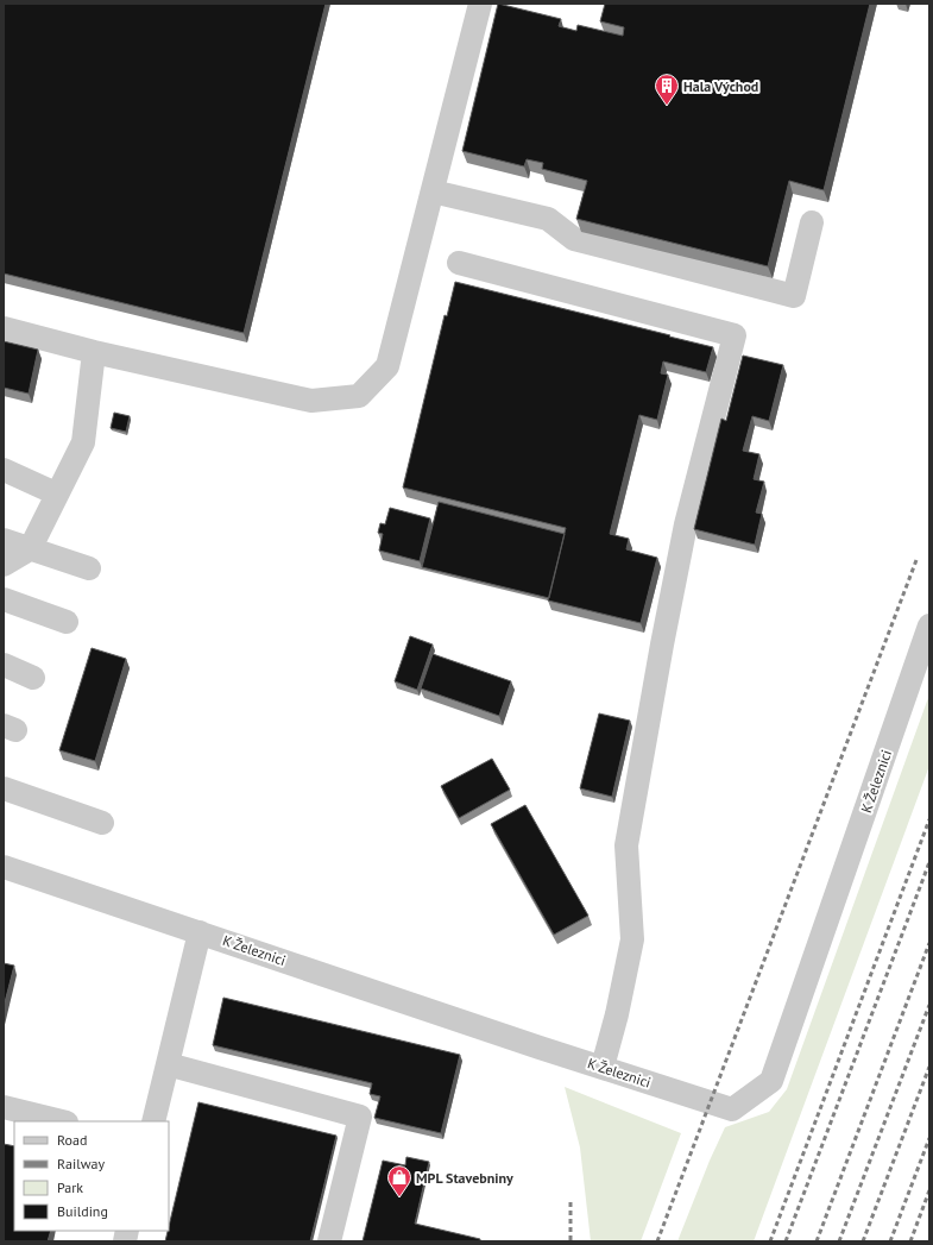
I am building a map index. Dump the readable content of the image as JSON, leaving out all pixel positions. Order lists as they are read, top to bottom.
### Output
{
  "streets": {
    "street": ["K Železnici"]
  },
  "places": {
    "building": ["Hala Východ"],
    "shop": ["MPL Stavebniny"]
  },
  "legend": [
    "Road",
    "Railway",
    "Park",
    "Building"
  ]
}
